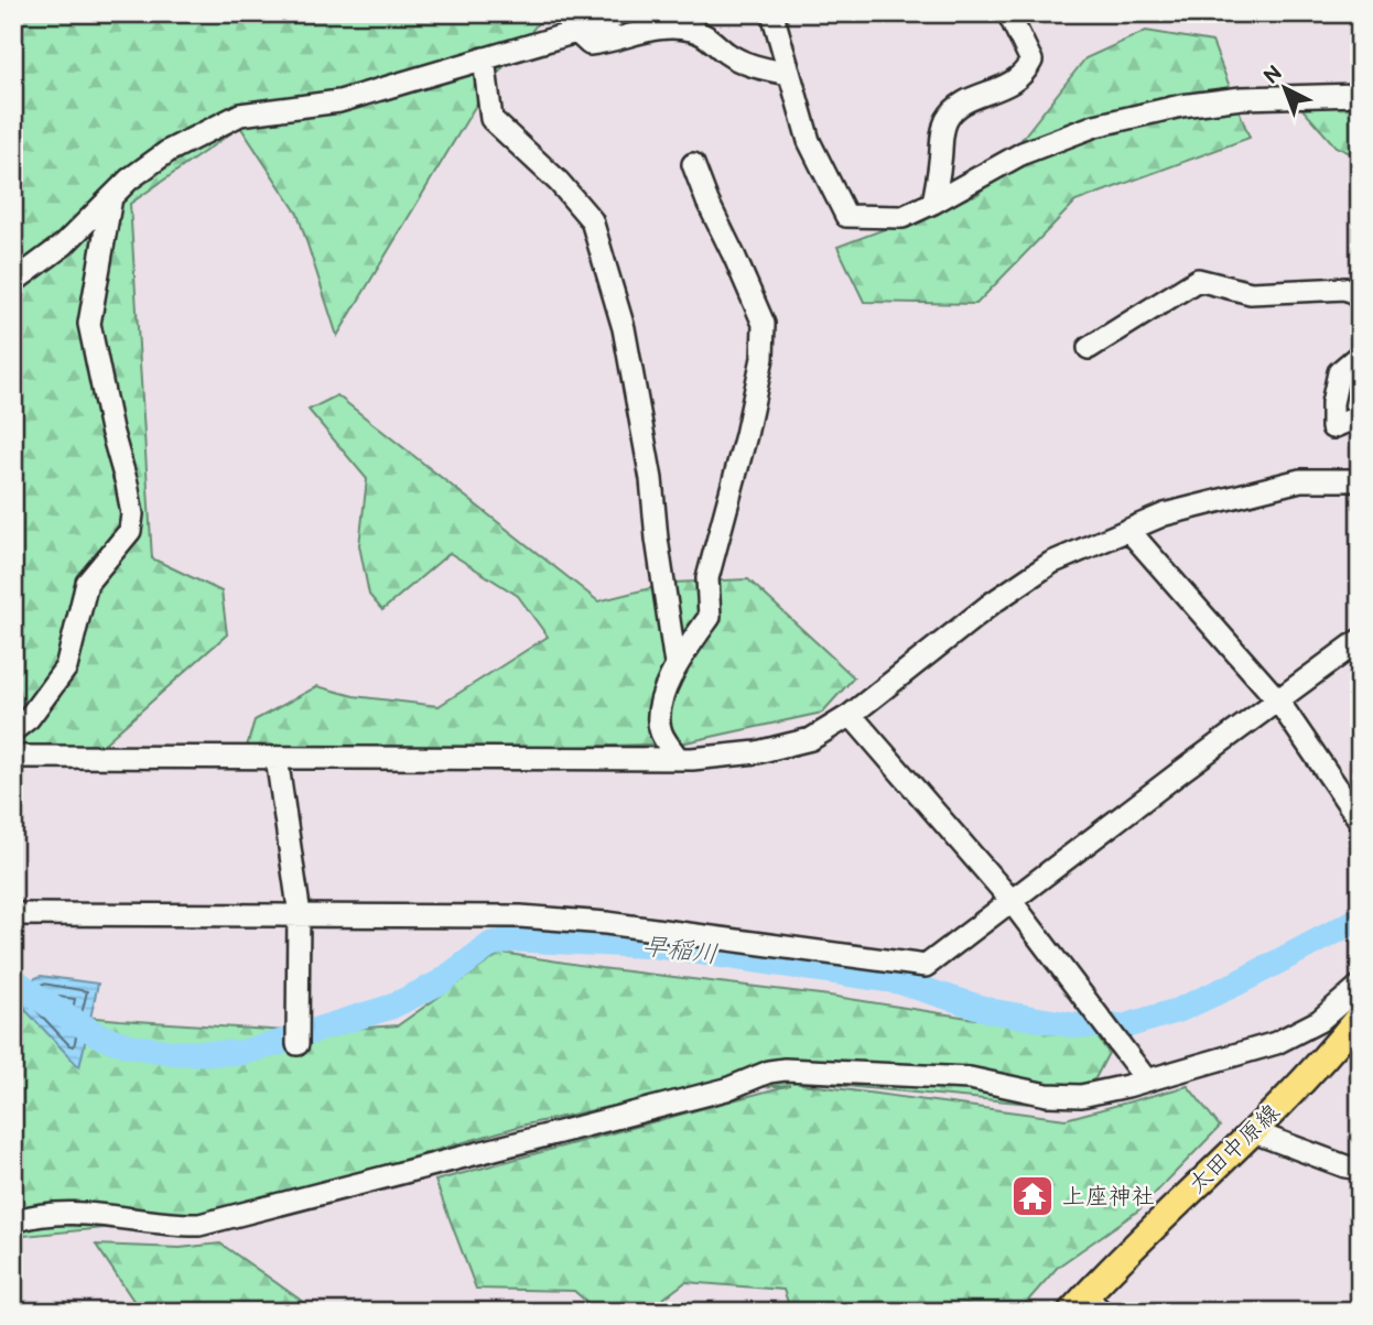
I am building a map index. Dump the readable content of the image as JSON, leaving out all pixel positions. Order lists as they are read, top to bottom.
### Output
{
  "streets": {
    "main road": ["太田中原線"]
  },
  "water": ["早稲川"],
  "places": {
    "temple": ["上座神社"]
  },
  "north": "top left"
}
